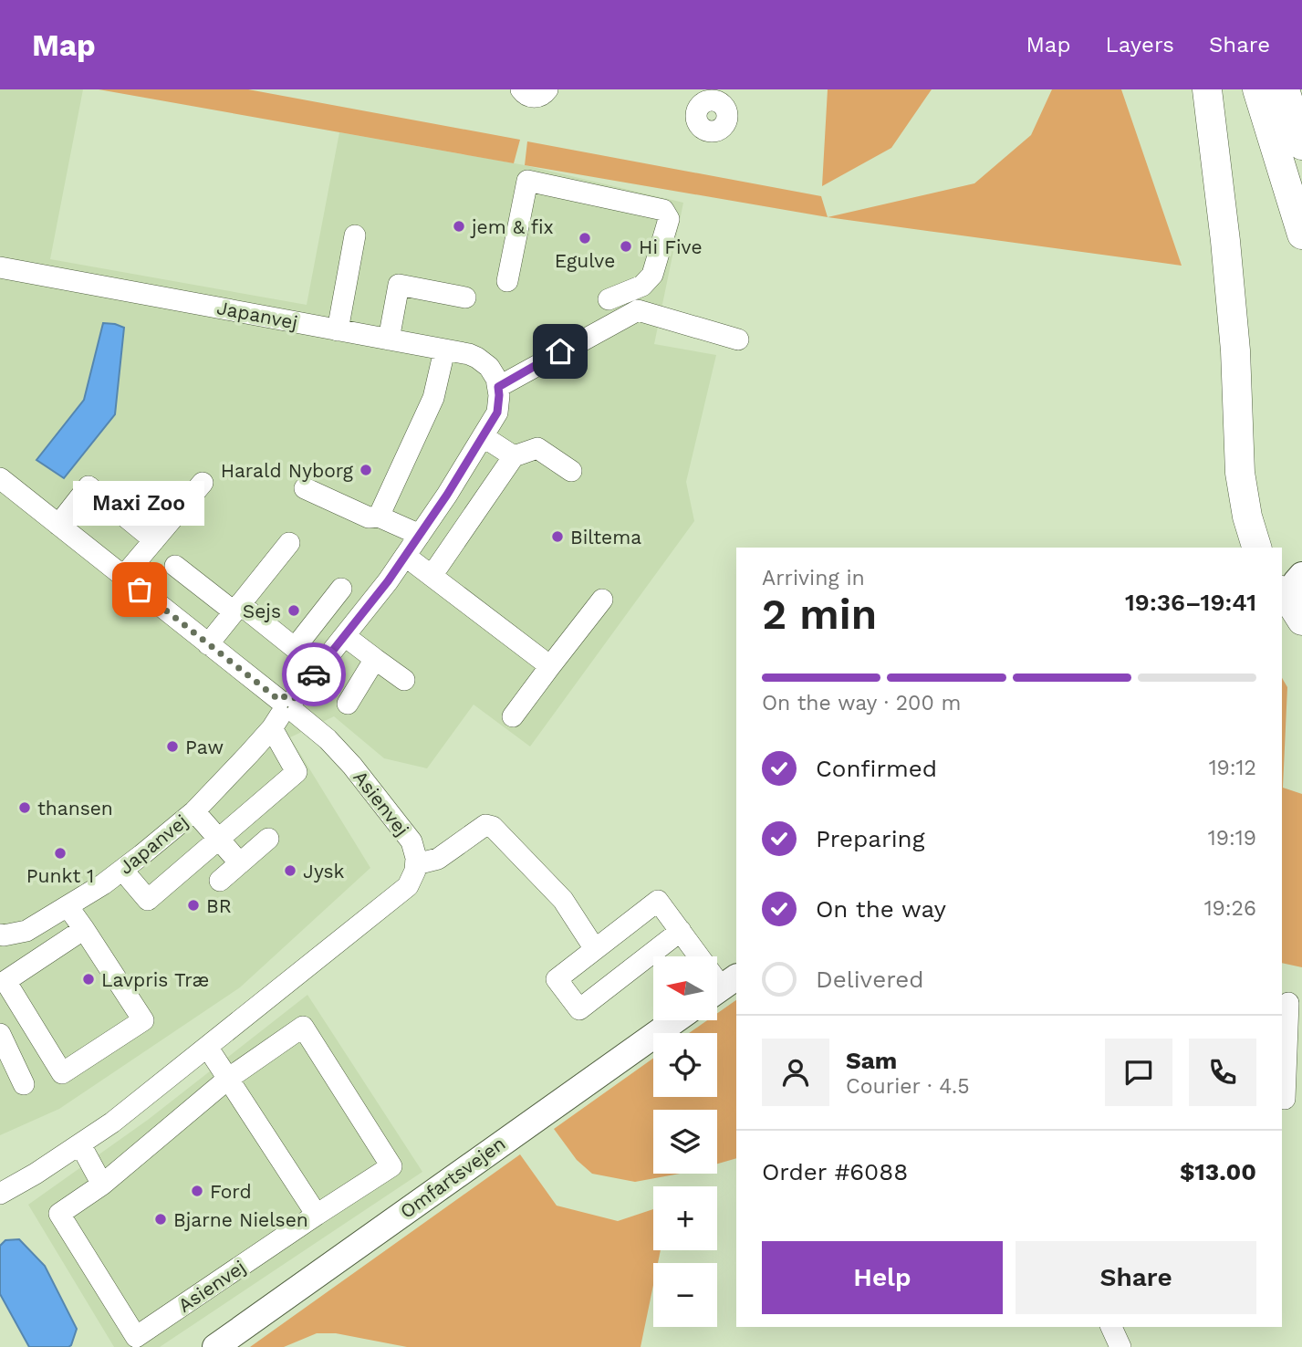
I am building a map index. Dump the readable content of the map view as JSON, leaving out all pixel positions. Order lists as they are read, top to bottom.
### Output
{
  "streets": {
    "main road": ["Omfartsvejen"],
    "street": ["Japanvej", "Asienvej"]
  },
  "crossings": [
    ["Japanvej", "Asienvej"]
  ],
  "places": [
    "jem & fix",
    "Egulve",
    "Hi Five",
    "Harald Nyborg",
    "Biltema",
    "Maxi Zoo",
    "Sejs",
    "Paw",
    "thansen",
    "Punkt 1",
    "Jysk",
    "BR",
    "Lavpris Træ",
    "Ford",
    "Bjarne Nielsen"
  ],
  "north": "left",
  "page": {
    "header": "Map",
    "nav": ["Map", "Layers", "Share"],
    "bubble": "Maxi Zoo",
    "heading": ["2 min", "Arriving in", "19:36–19:41"],
    "panel": [
      "Sam",
      "Courier · 4.5",
      "Order #6088",
      "$13.00"
    ],
    "bar": "On the way · 200 m",
    "list": [
      ["Confirmed", "19:12"],
      ["Preparing", "19:19"],
      ["On the way", "19:26"],
      "Delivered"
    ],
    "map_buttons": ["+", "−"],
    "buttons": ["Help", "Share"]
  }
}
